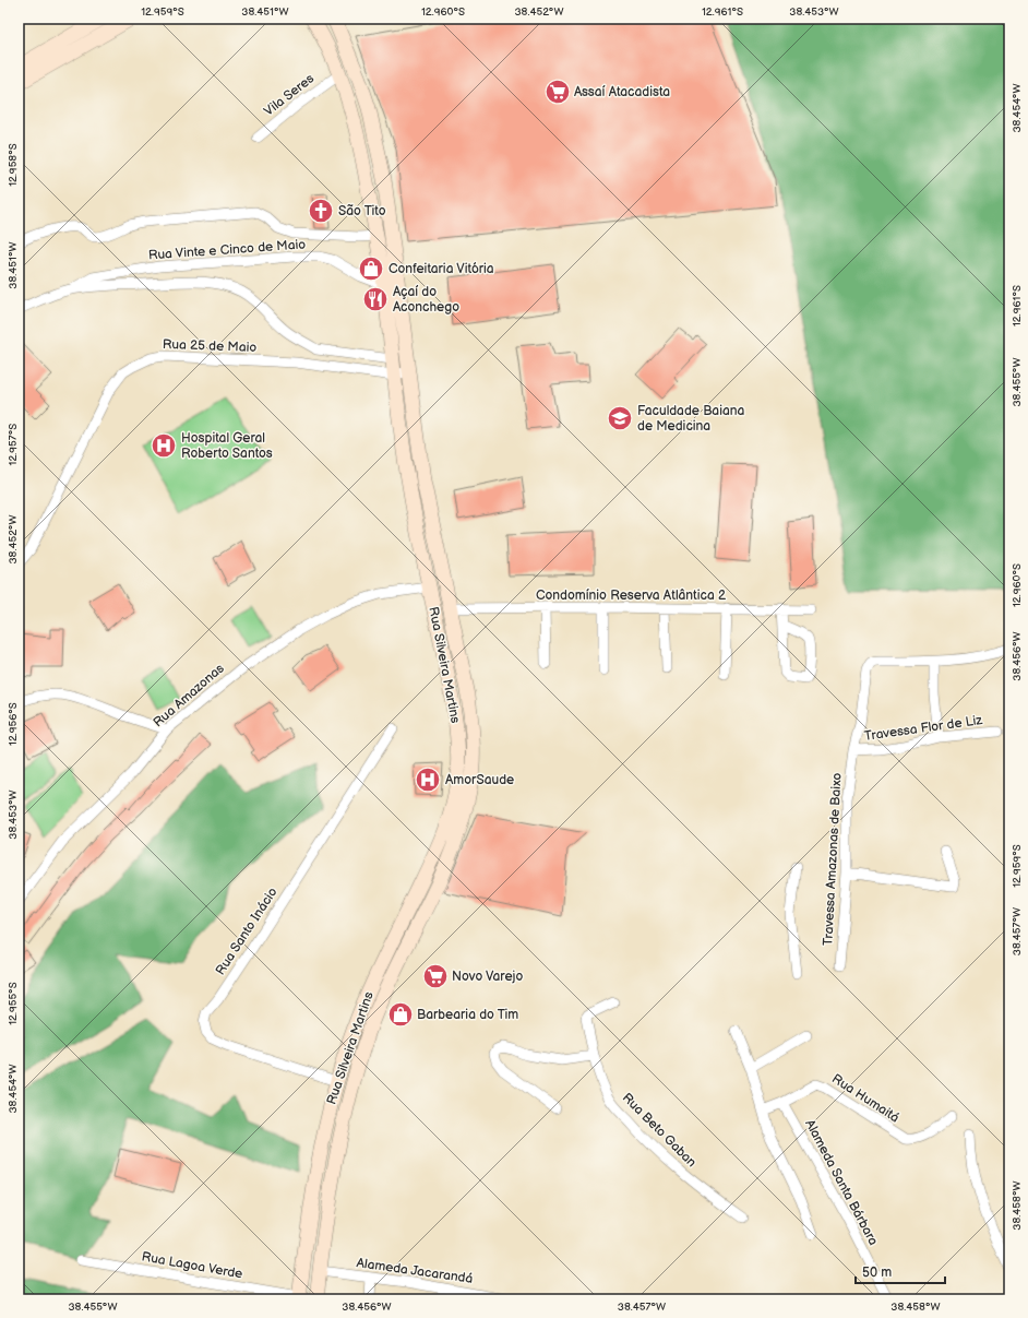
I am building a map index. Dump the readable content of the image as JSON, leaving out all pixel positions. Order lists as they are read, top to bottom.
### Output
{
  "streets": {
    "main road": ["Rua Silveira Martins"],
    "street": [
      "Vila Seres",
      "Rua Vinte e Cinco de Maio",
      "Rua 25 de Maio",
      "Condomínio Reserva Atlântica 2",
      "Rua Amazonas",
      "Travessa Flor de Liz",
      "Travessa Amazonas de Baixo",
      "Rua Santo Inácio",
      "Rua Humaitá",
      "Rua Beto Gaban",
      "Alameda Santa Bárbara",
      "Rua Lagoa Verde",
      "Alameda Jacarandá"
    ]
  },
  "crossings": [
    ["Vila Seres", "Rua Silveira Martins"],
    ["Rua Vinte e Cinco de Maio", "Rua Silveira Martins"],
    ["Rua 25 de Maio", "Rua Silveira Martins"],
    ["Condomínio Reserva Atlântica 2", "Rua Silveira Martins"],
    ["Rua Silveira Martins", "Rua Amazonas"],
    ["Rua Silveira Martins", "Rua Santo Inácio"],
    ["Rua Silveira Martins", "Rua Lagoa Verde"],
    ["Rua Silveira Martins", "Alameda Jacarandá"],
    ["Travessa Flor de Liz", "Travessa Amazonas de Baixo"],
    ["Rua Humaitá", "Alameda Santa Bárbara"]
  ],
  "places": {
    "supermarket": ["Assaí Atacadista", "Novo Varejo"],
    "church": ["São Tito"],
    "shop": ["Confeitaria Vitória", "Barbearia do Tim"],
    "restaurant": ["Açaí do Aconchego"],
    "school or university": ["Faculdade Baiana de Medicina"],
    "hospital": ["Hospital Geral Roberto Santos", "AmorSaude"]
  },
  "scale_bar": "50 m",
  "coordinates": [
    "12.959°S",
    "38.451°W",
    "12.960°S",
    "38.452°W",
    "12.961°S",
    "38.453°W",
    "38.454°W",
    "12.958°S",
    "38.455°W",
    "12.957°S",
    "38.456°W",
    "12.956°S",
    "38.457°W",
    "12.955°S",
    "38.458°W"
  ]
}
